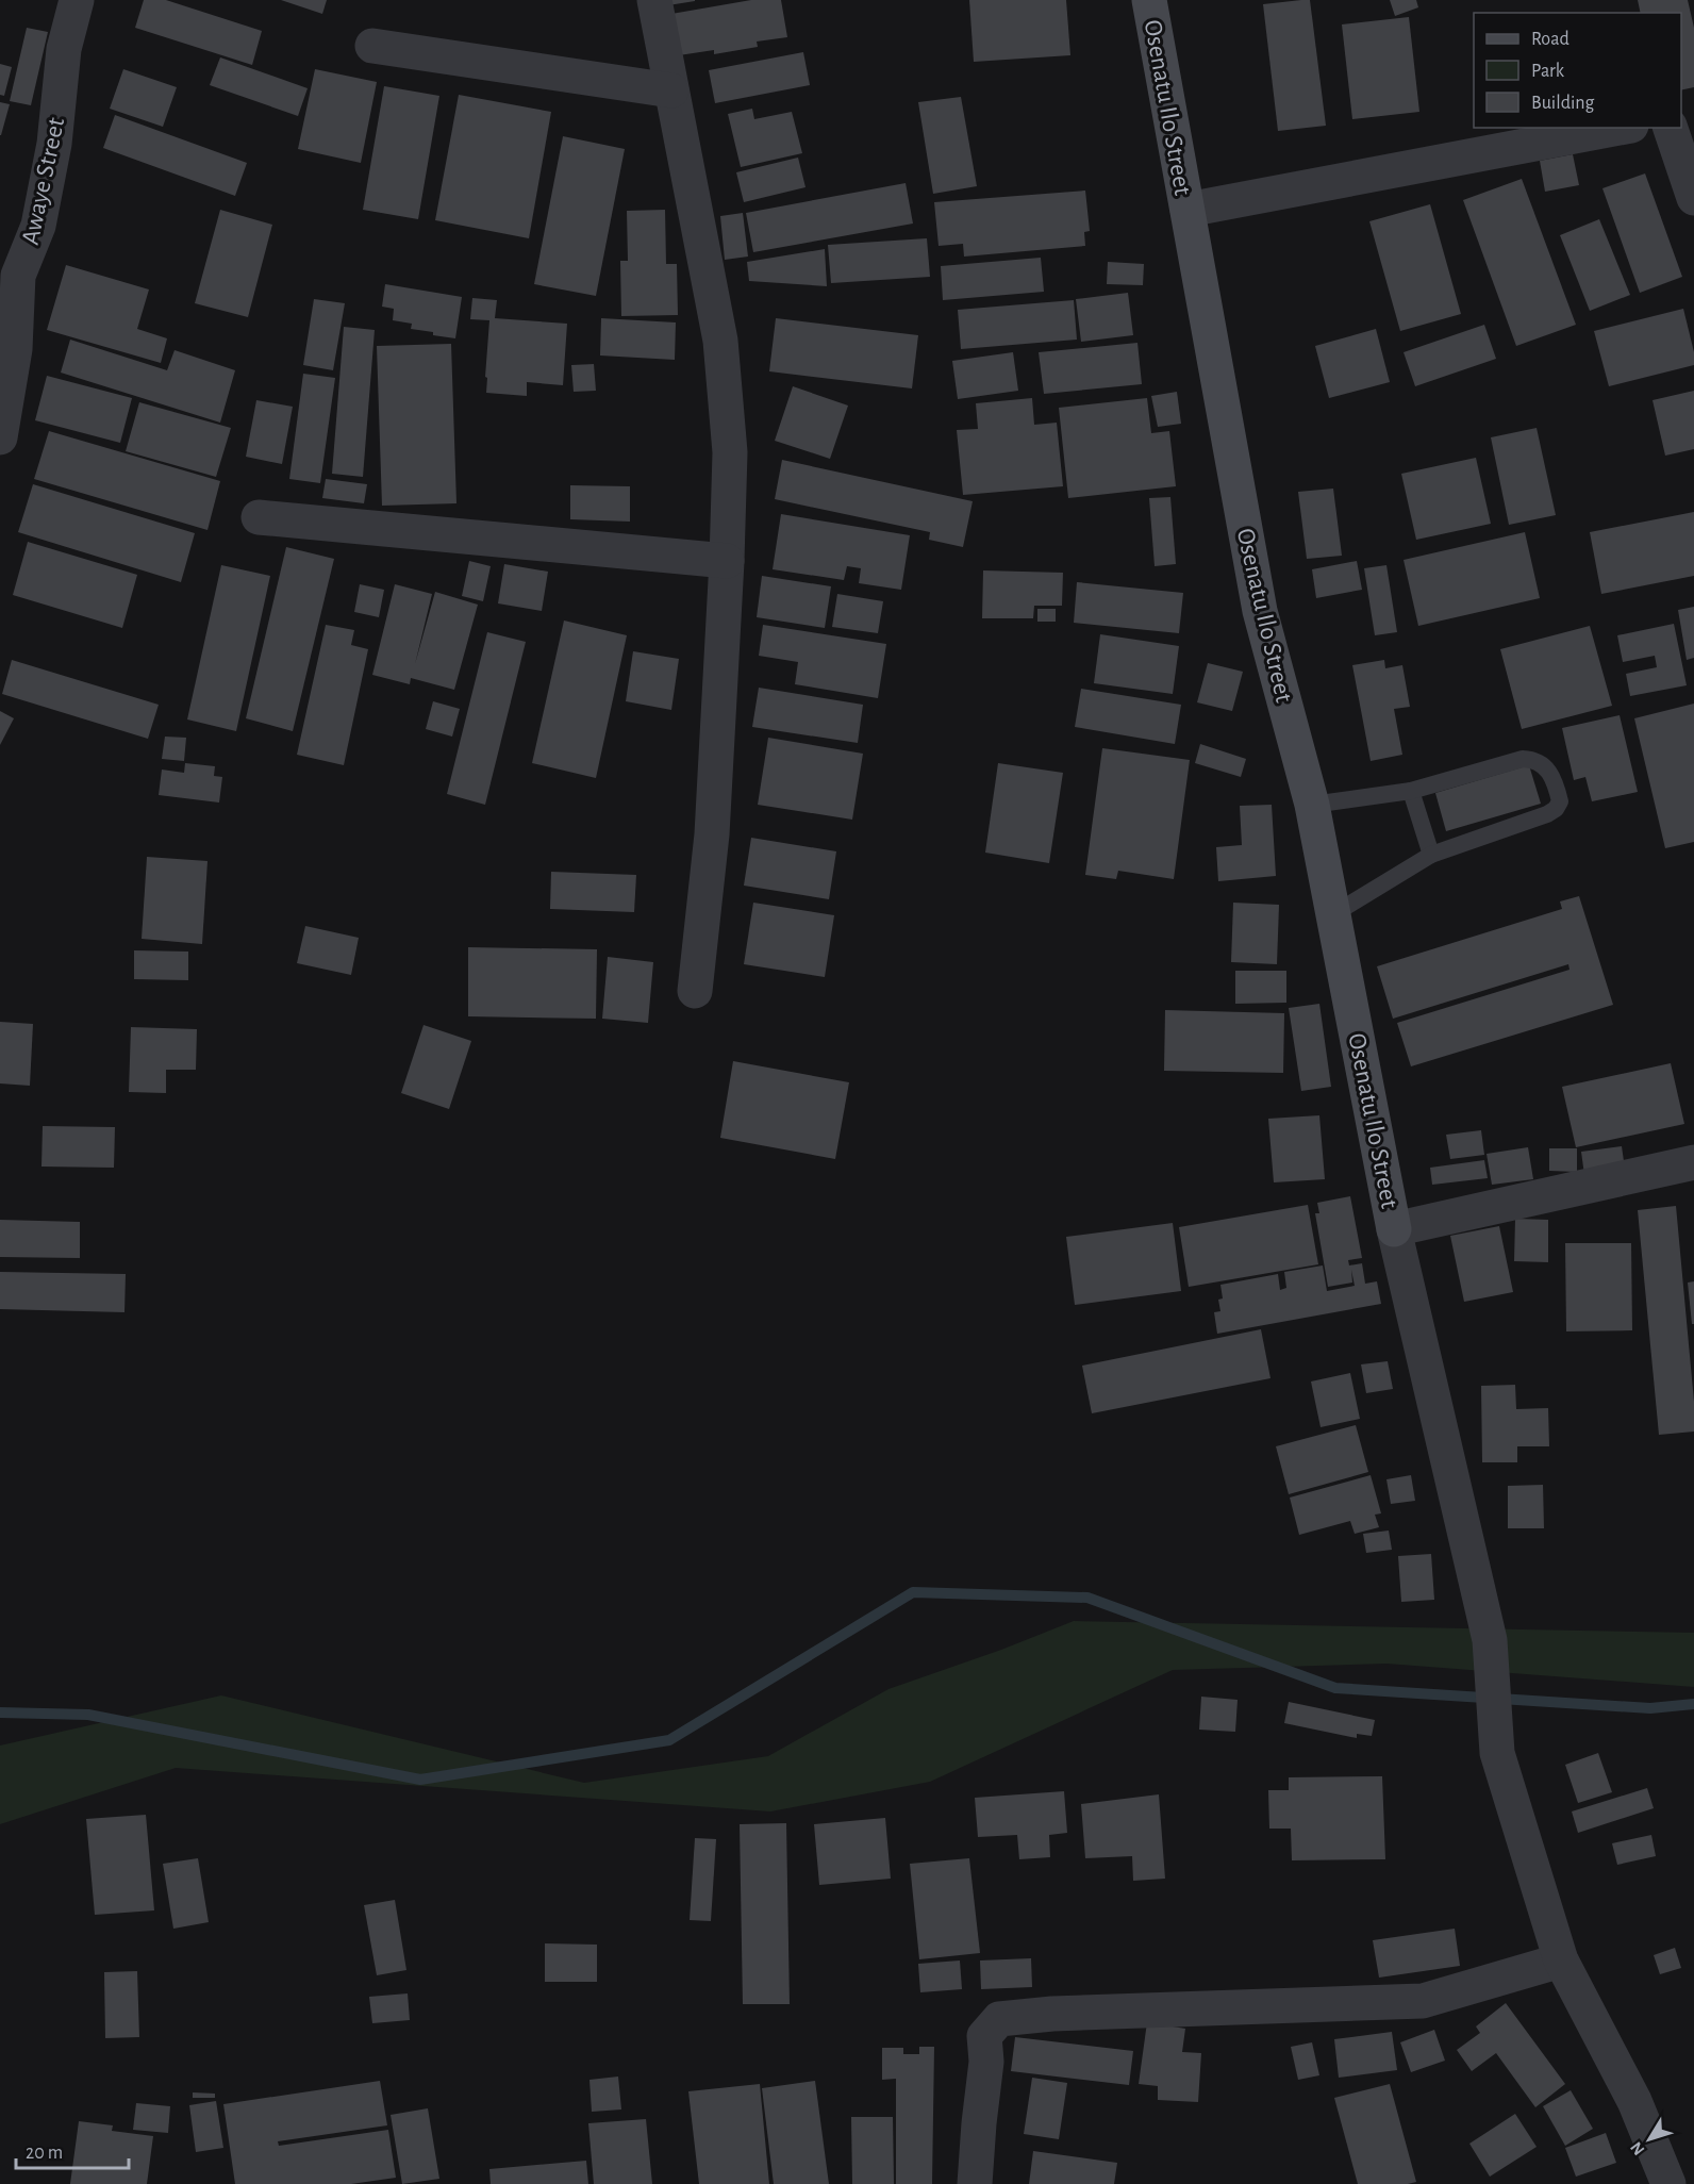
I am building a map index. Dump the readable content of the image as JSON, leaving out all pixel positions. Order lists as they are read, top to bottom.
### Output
{
  "streets": {
    "street": ["Osenatu Ilo Street", "Awaye Street"]
  },
  "legend": ["Road", "Park", "Building"],
  "scale_bar": "20 m",
  "north": "bottom left"
}
